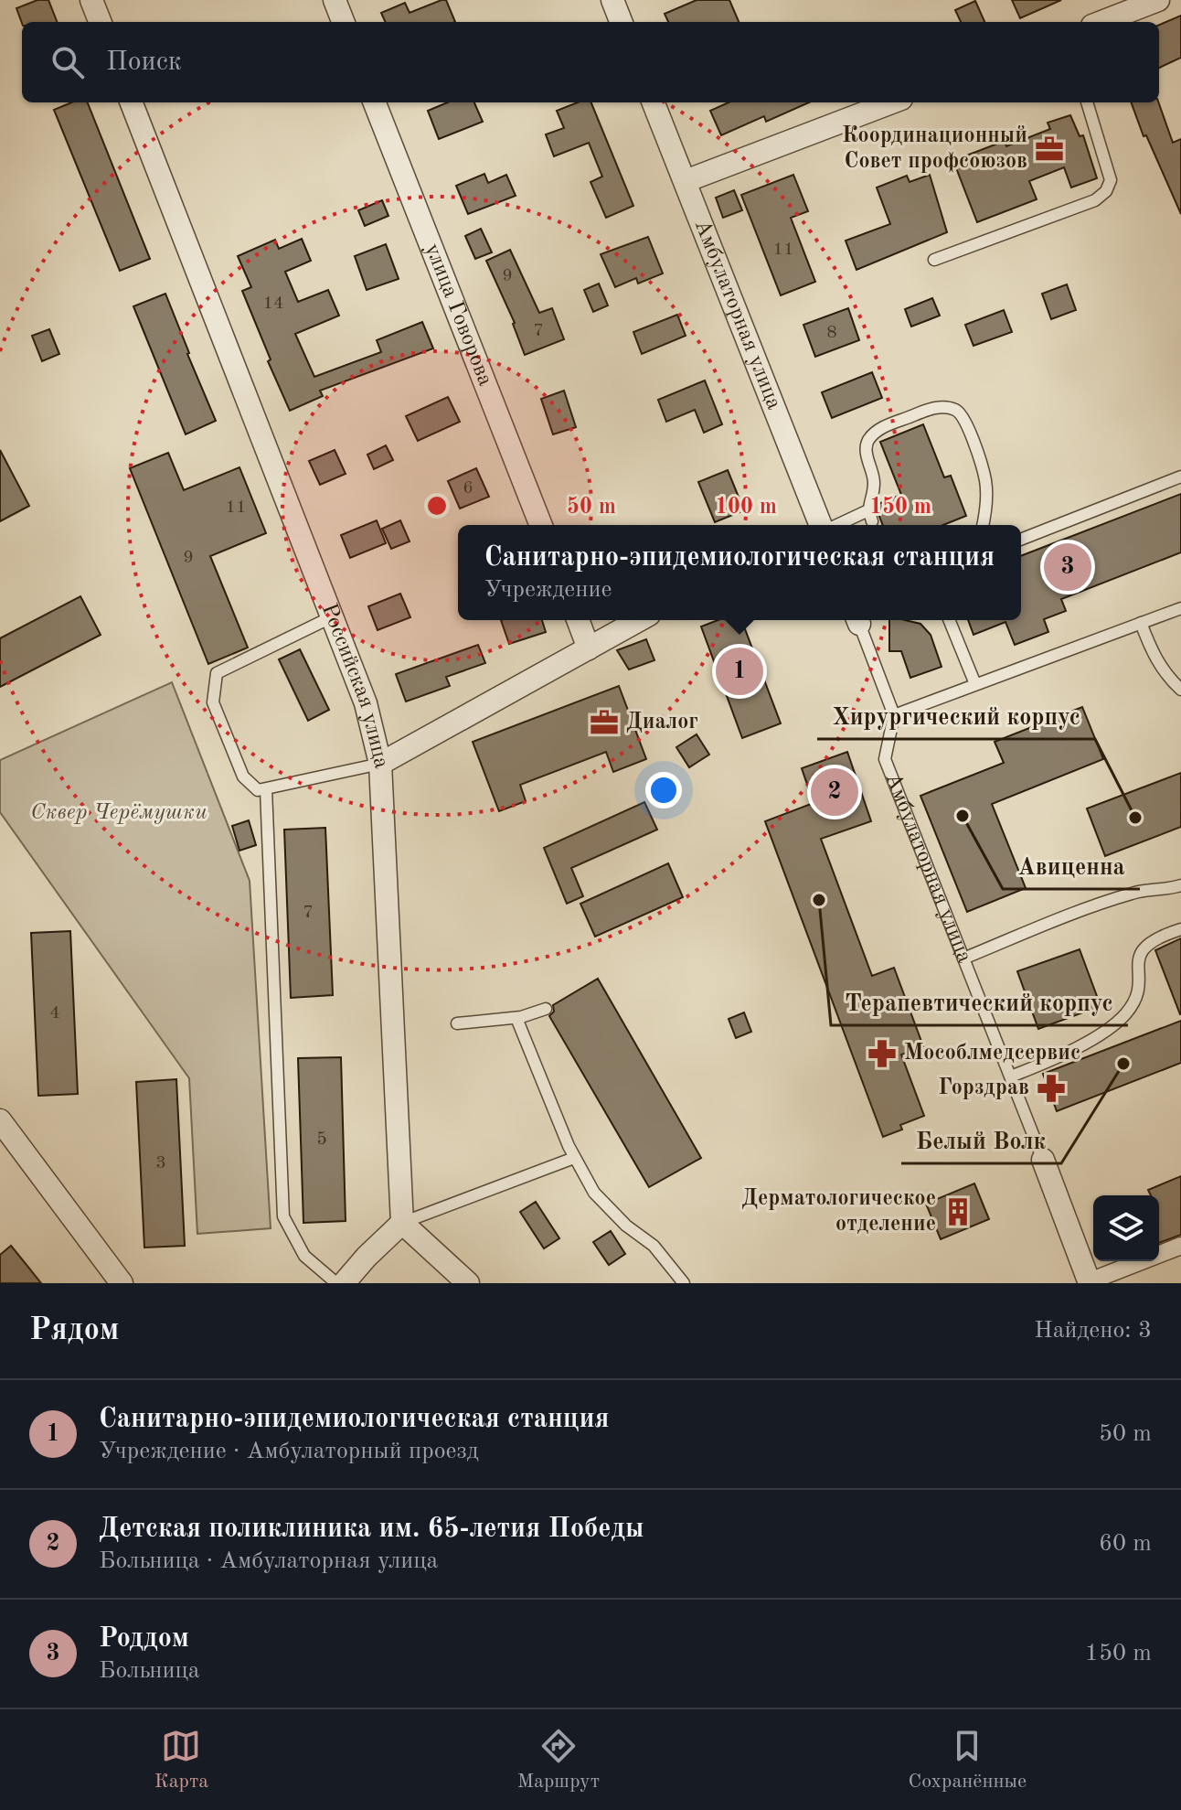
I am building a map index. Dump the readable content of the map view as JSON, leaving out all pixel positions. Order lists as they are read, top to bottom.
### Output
{
  "streets": {
    "street": ["улица Говорова", "Амбулаторная улица", "Российская улица"]
  },
  "parks": ["Сквер Черёмушки"],
  "places": {
    "office": ["Координационный Совет профсоюзов", "Диалог"],
    "other": [
      "Авиценна",
      "Хирургический корпус",
      "Терапевтический корпус",
      "Белый Волк"
    ],
    "pharmacy": ["Мособлмедсервис", "Горздрав"],
    "building": ["Дерматологическое отделение"]
  },
  "house_numbers": [
    "11",
    "9",
    "14",
    "7",
    "8",
    "6",
    "11",
    "9",
    "7",
    "4",
    "5",
    "3"
  ],
  "page": {
    "search": "Поиск",
    "popup": ["Санитарно-эпидемиологическая станция", "Учреждение"],
    "pins": ["3", "1", "2"],
    "heading": ["Рядом", "Найдено: 3"],
    "list": [
      {
        "mark": "1",
        "name": "Санитарно-эпидемиологическая станция",
        "note": "Учреждение · Амбулаторный проезд",
        "value": "50 m"
      },
      {
        "mark": "2",
        "name": "Детская поликлиника им. 65-летия Победы",
        "note": "Больница · Амбулаторная улица",
        "value": "60 m"
      },
      {
        "mark": "3",
        "name": "Роддом",
        "note": "Больница",
        "value": "150 m"
      }
    ],
    "nav": ["Карта", "Маршрут", "Сохранённые"]
  },
  "rings": ["50 m", "100 m", "150 m"]
}
